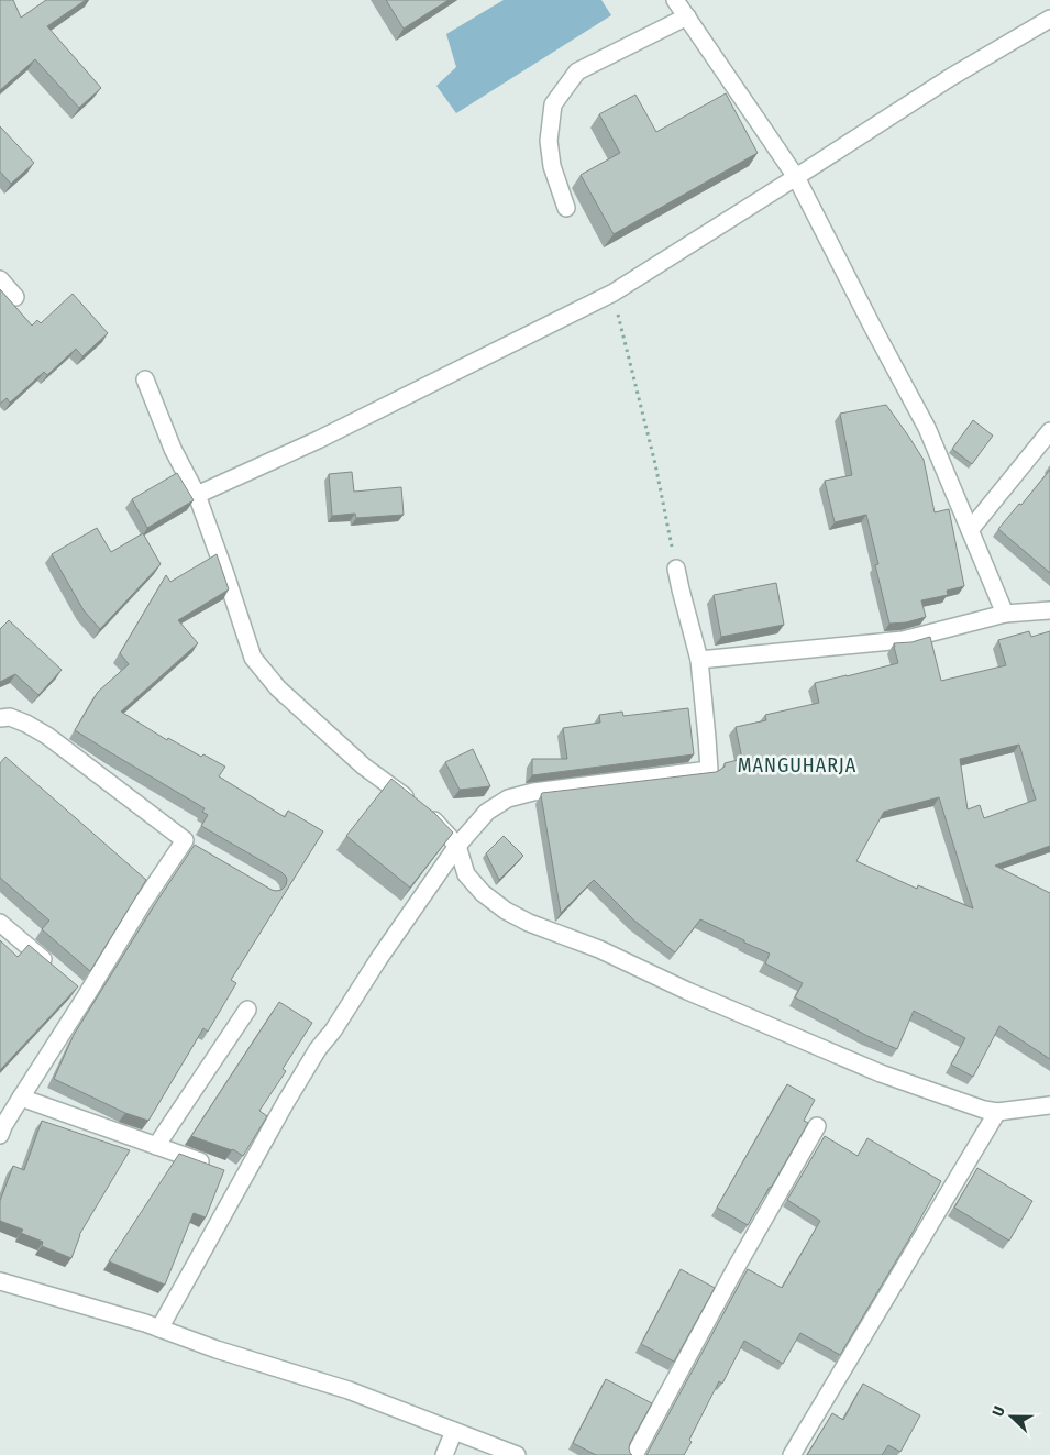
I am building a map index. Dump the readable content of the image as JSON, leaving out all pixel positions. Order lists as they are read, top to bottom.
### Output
{
  "districts": ["MANGUHARJA"],
  "north": "left"
}
